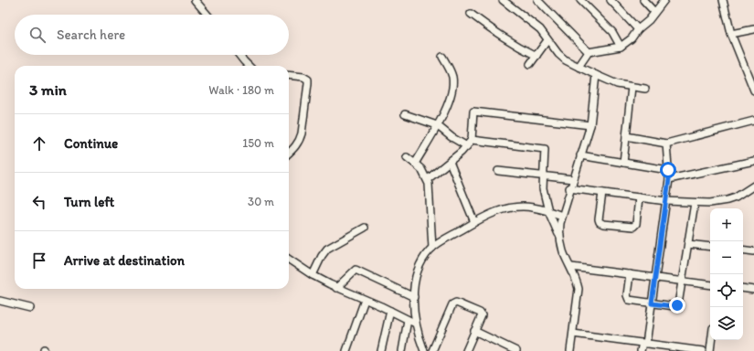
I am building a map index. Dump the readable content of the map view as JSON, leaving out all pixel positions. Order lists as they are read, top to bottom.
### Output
{
  "page": {
    "search": "Search here",
    "heading": ["3 min", "Walk · 180 m"],
    "list": [
      ["Continue", "150 m"],
      ["Turn left", "30 m"],
      "Arrive at destination"
    ],
    "map_buttons": ["+", "−"]
  }
}
